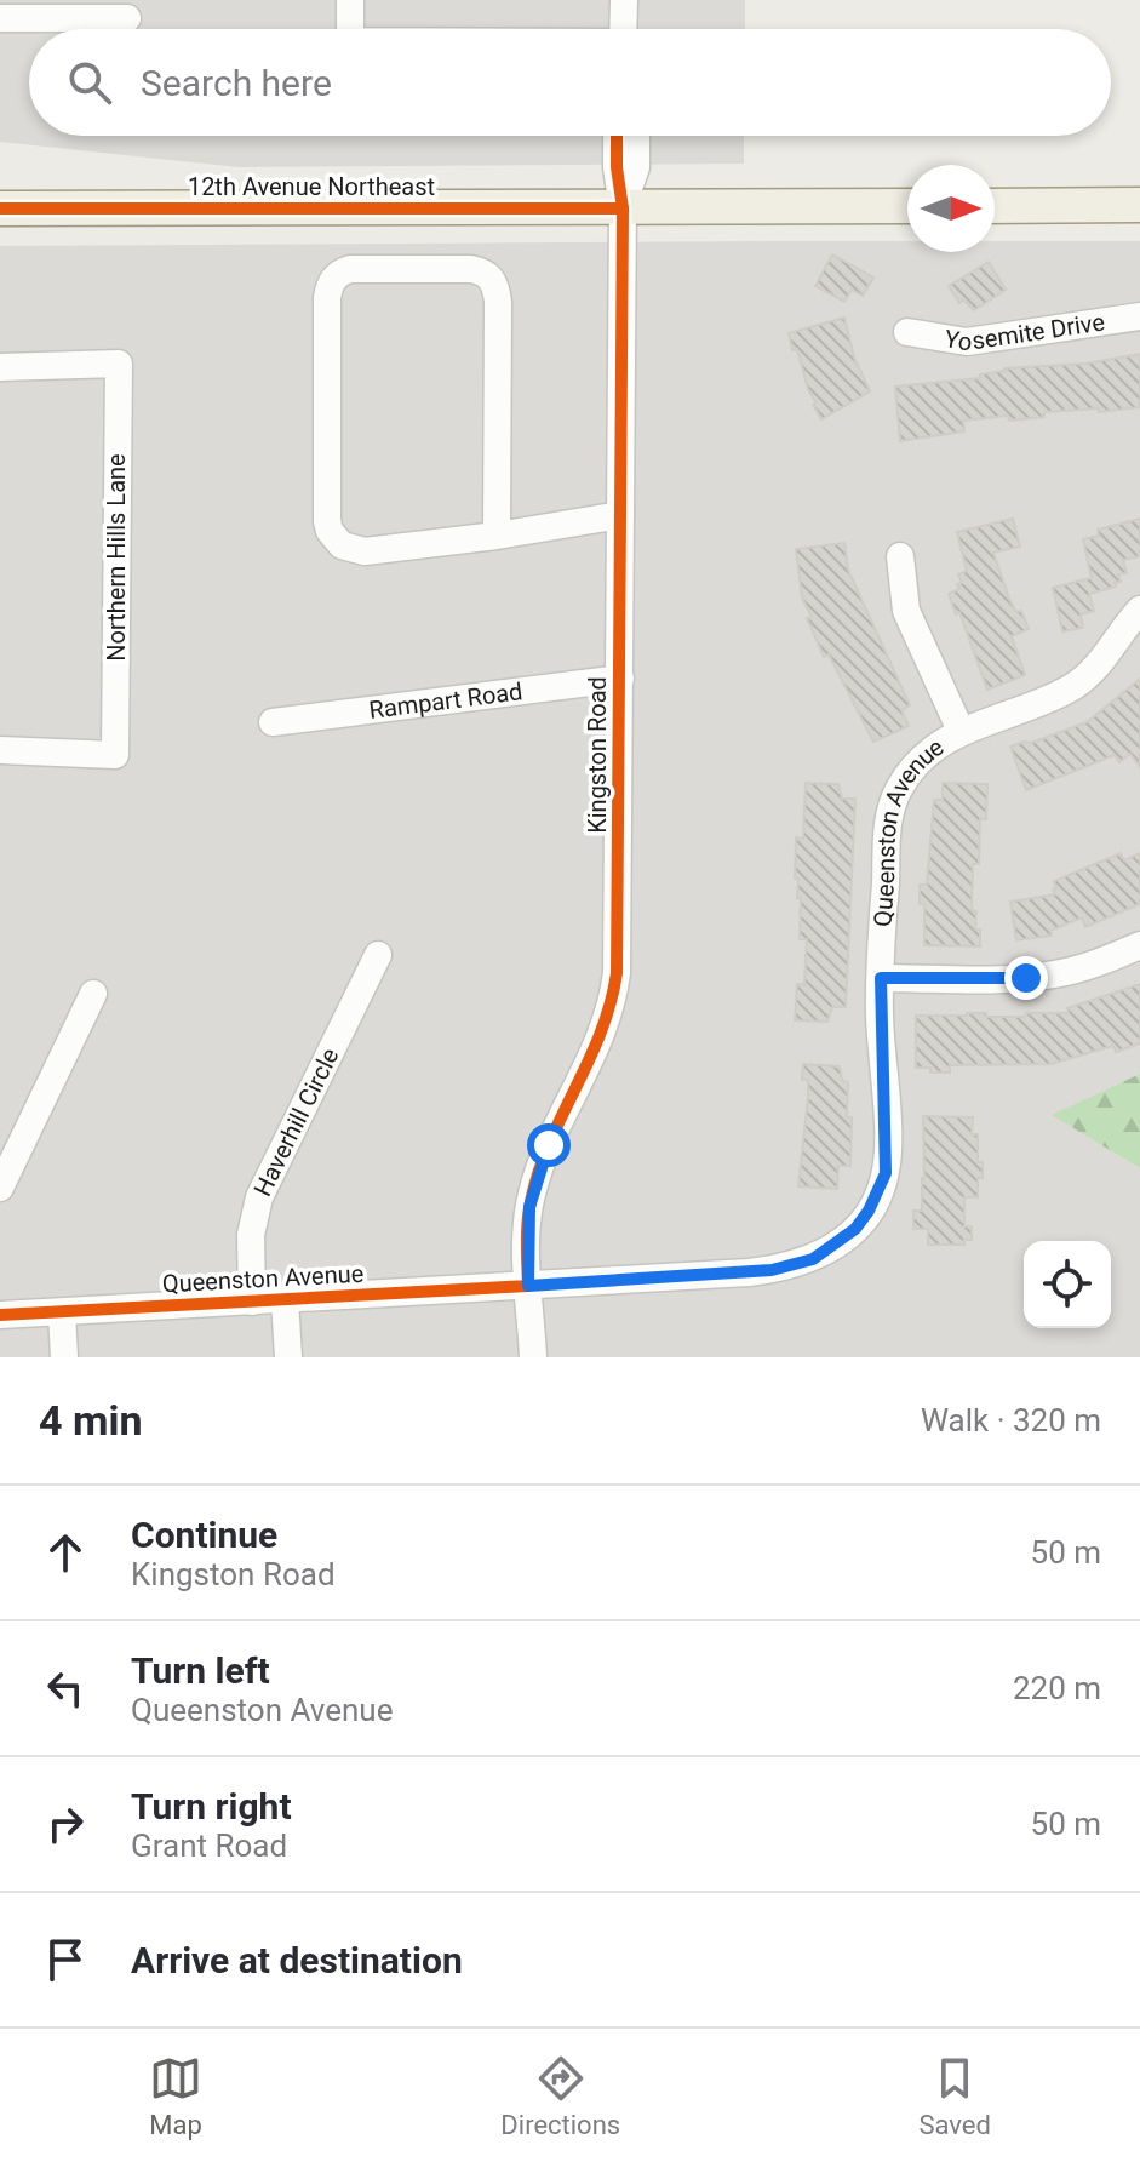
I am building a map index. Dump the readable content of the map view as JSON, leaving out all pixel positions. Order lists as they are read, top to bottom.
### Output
{
  "streets": {
    "main road": ["12th Avenue Northeast"],
    "street": [
      "Yosemite Drive",
      "Northern Hills Lane",
      "Rampart Road",
      "Kingston Road",
      "Queenston Avenue",
      "Haverhill Circle"
    ]
  },
  "crossings": [
    ["12th Avenue Northeast", "Kingston Road"],
    ["Rampart Road", "Kingston Road"],
    ["Kingston Road", "Queenston Avenue"],
    ["Queenston Avenue", "Haverhill Circle"]
  ],
  "north": "right",
  "page": {
    "search": "Search here",
    "heading": ["4 min", "Walk · 320 m"],
    "list": [
      ["Continue", "Kingston Road", "50 m"],
      ["Turn left", "Queenston Avenue", "220 m"],
      ["Turn right", "Grant Road", "50 m"],
      "Arrive at destination"
    ],
    "nav": ["Map", "Directions", "Saved"]
  }
}
